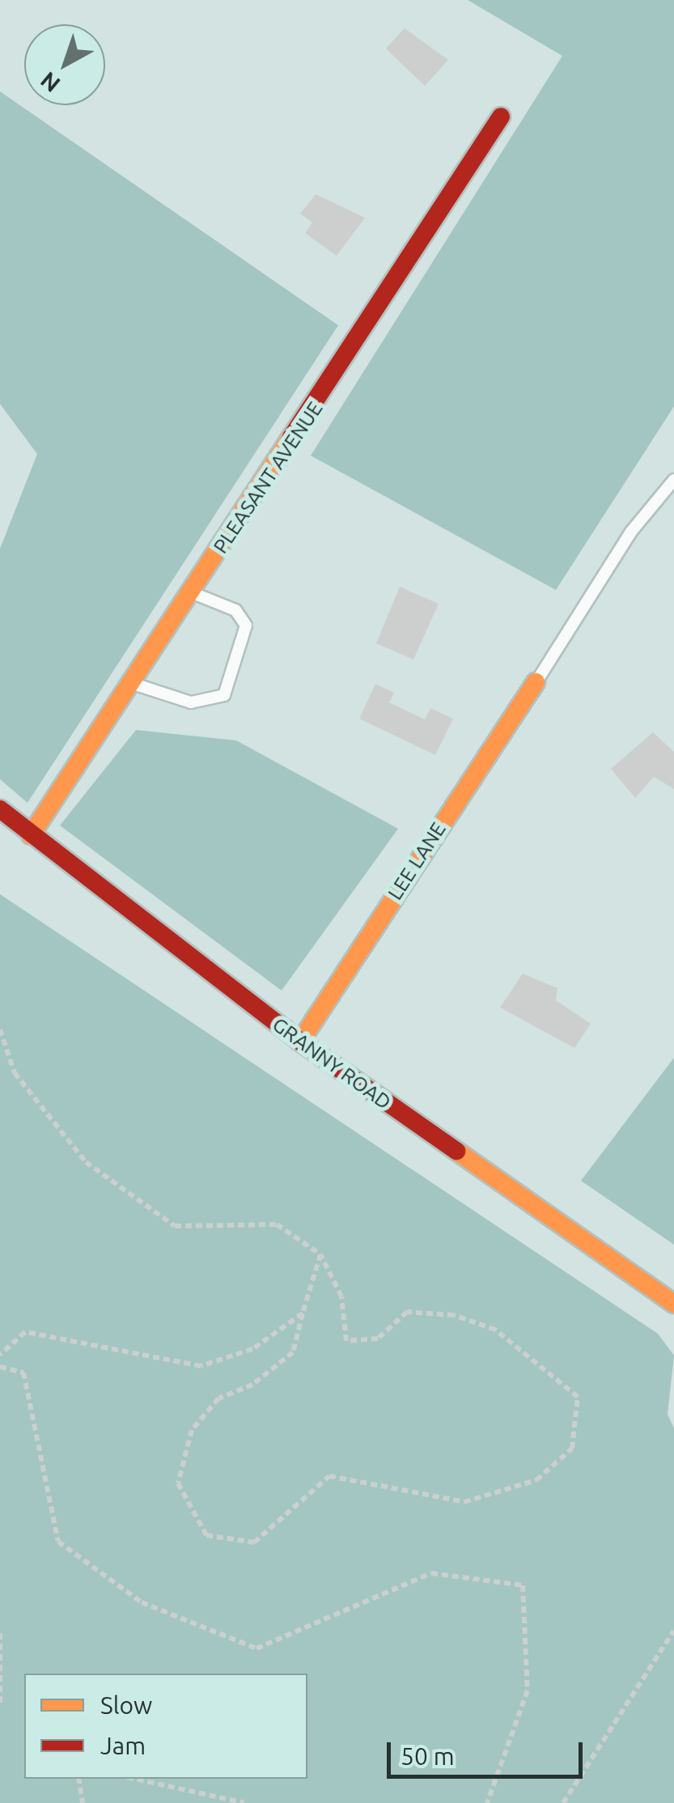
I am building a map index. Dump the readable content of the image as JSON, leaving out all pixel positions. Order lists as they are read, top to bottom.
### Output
{
  "streets": {
    "street": ["PLEASANT AVENUE", "LEE LANE", "GRANNY ROAD"]
  },
  "crossings": [
    ["PLEASANT AVENUE", "GRANNY ROAD"],
    ["LEE LANE", "GRANNY ROAD"]
  ],
  "legend": ["Slow", "Jam"],
  "scale_bar": "50 m",
  "north": "bottom left"
}
